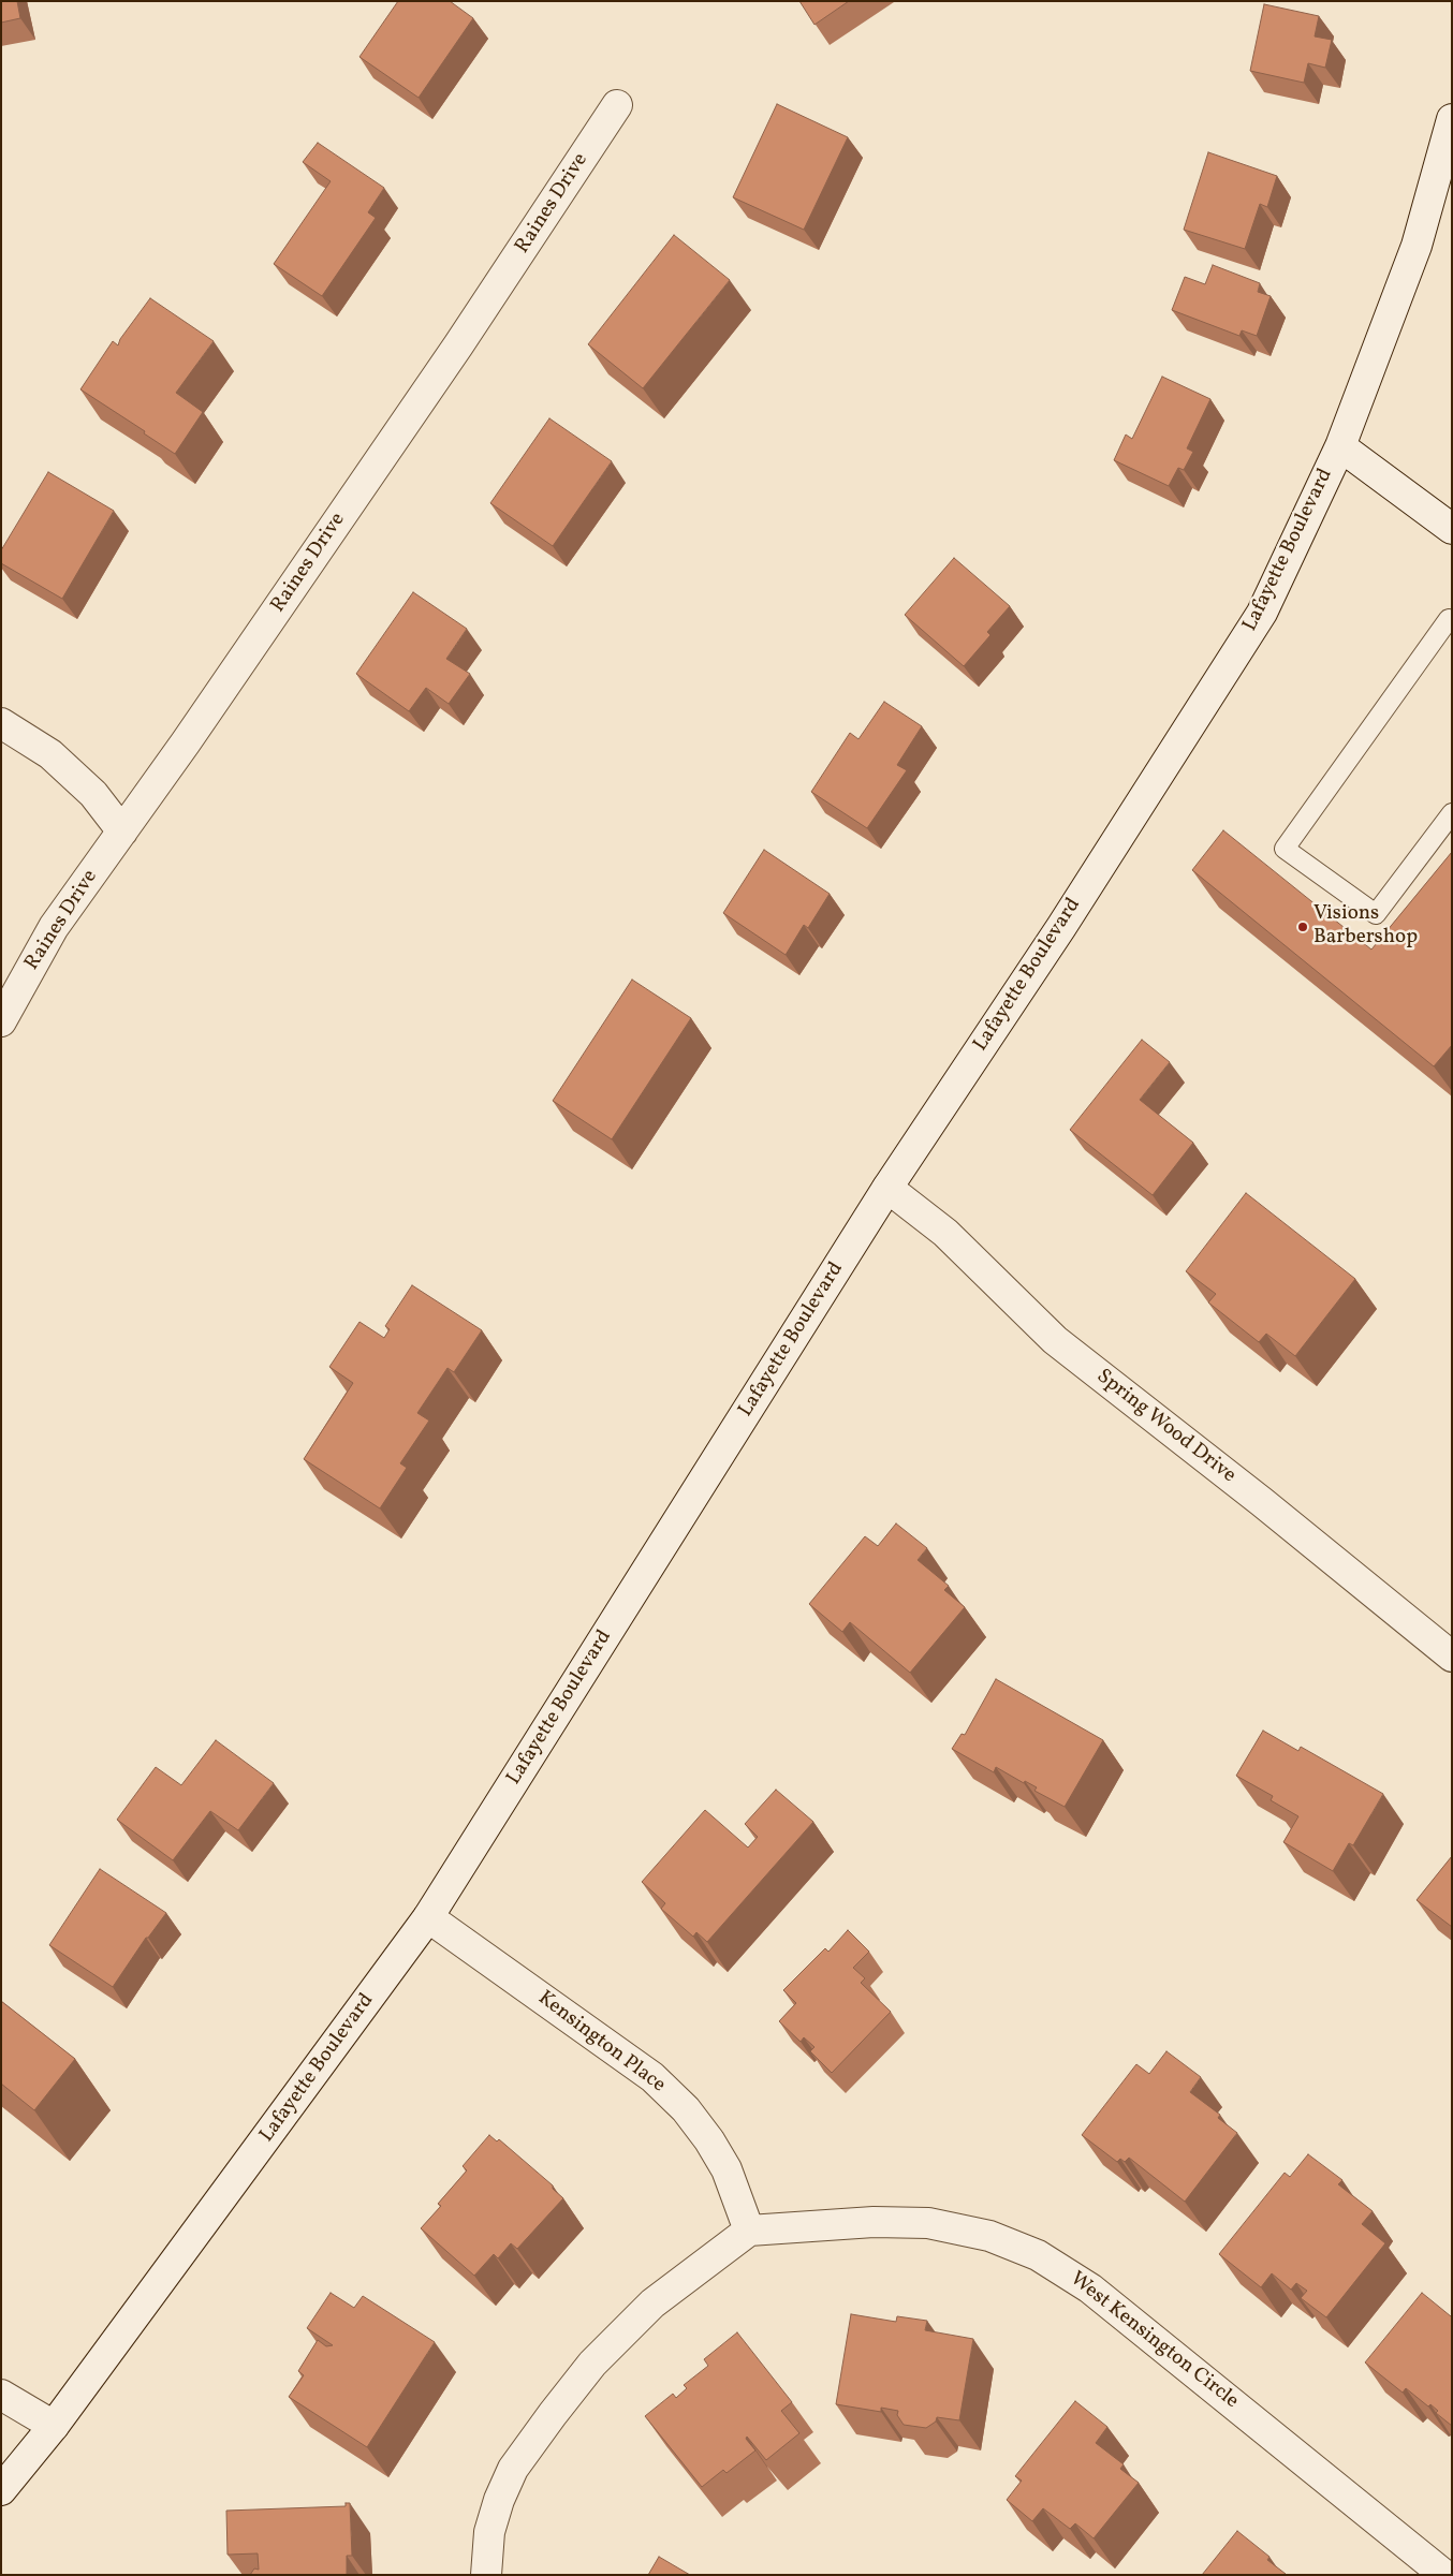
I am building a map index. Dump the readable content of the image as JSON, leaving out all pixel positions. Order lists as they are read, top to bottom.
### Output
{
  "streets": {
    "street": [
      "Raines Drive",
      "Lafayette Boulevard",
      "Spring Wood Drive",
      "Kensington Place",
      "West Kensington Circle"
    ]
  },
  "crossings": [
    ["Lafayette Boulevard", "Spring Wood Drive"],
    ["Lafayette Boulevard", "Kensington Place"],
    ["Kensington Place", "West Kensington Circle"]
  ],
  "places": ["Visions Barbershop"]
}
